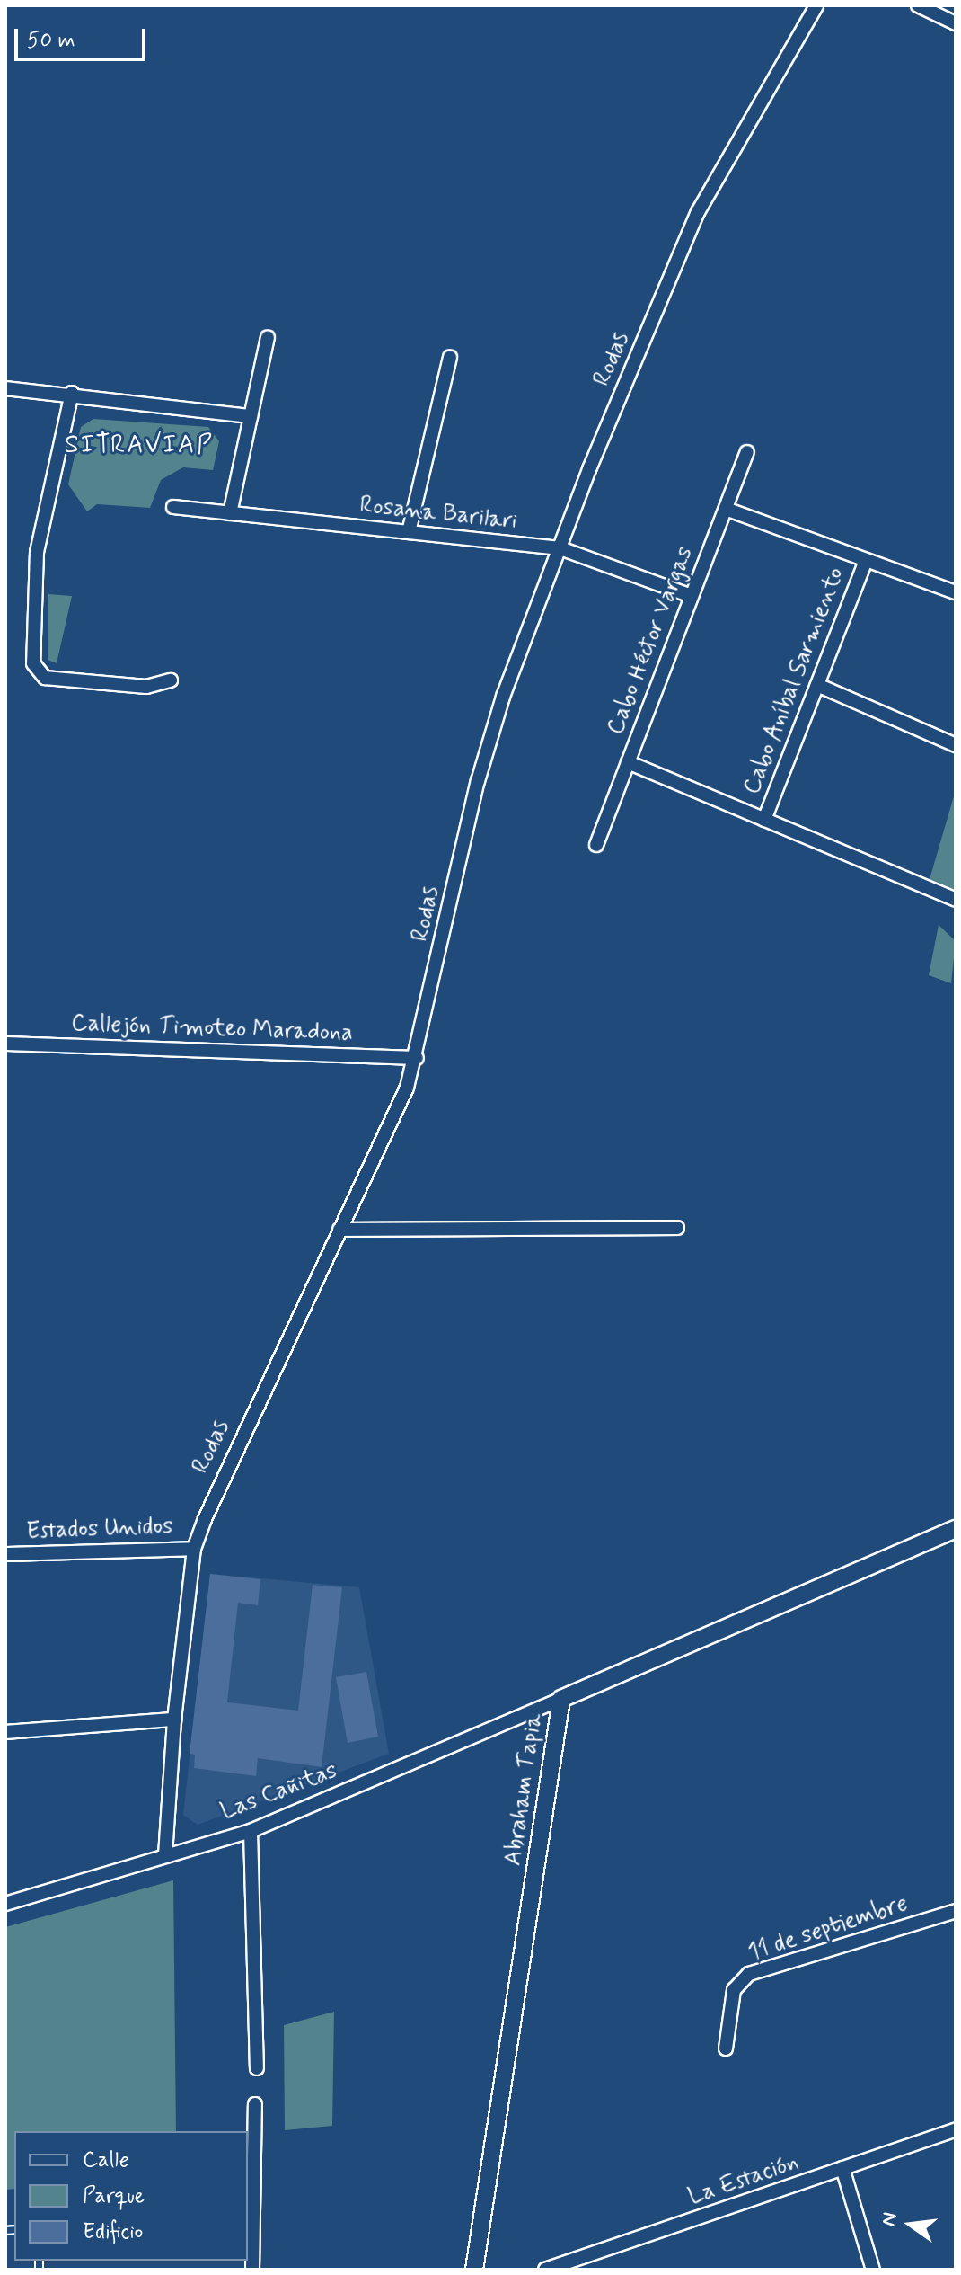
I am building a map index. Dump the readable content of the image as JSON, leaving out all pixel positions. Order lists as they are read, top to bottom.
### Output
{
  "streets": {
    "street": [
      "Rodas",
      "Rosana Barilari",
      "Cabo Héctor Vargas",
      "Cabo Aníbal Sarmiento",
      "Callejón Timoteo Maradona",
      "Estados Unidos",
      "Abraham Tapia",
      "Las Cañitas",
      "11 de septiembre",
      "La Estación"
    ]
  },
  "crossings": [
    ["Rodas", "Rosana Barilari"],
    ["Rodas", "Callejón Timoteo Maradona"],
    ["Rodas", "Estados Unidos"],
    ["Rodas", "Las Cañitas"],
    ["Rosana Barilari", "Cabo Héctor Vargas"],
    ["Abraham Tapia", "Las Cañitas"]
  ],
  "districts": ["SITRAVIAP"],
  "legend": ["Calle", "Parque", "Edificio"],
  "scale_bar": "50 m",
  "north": "left"
}
